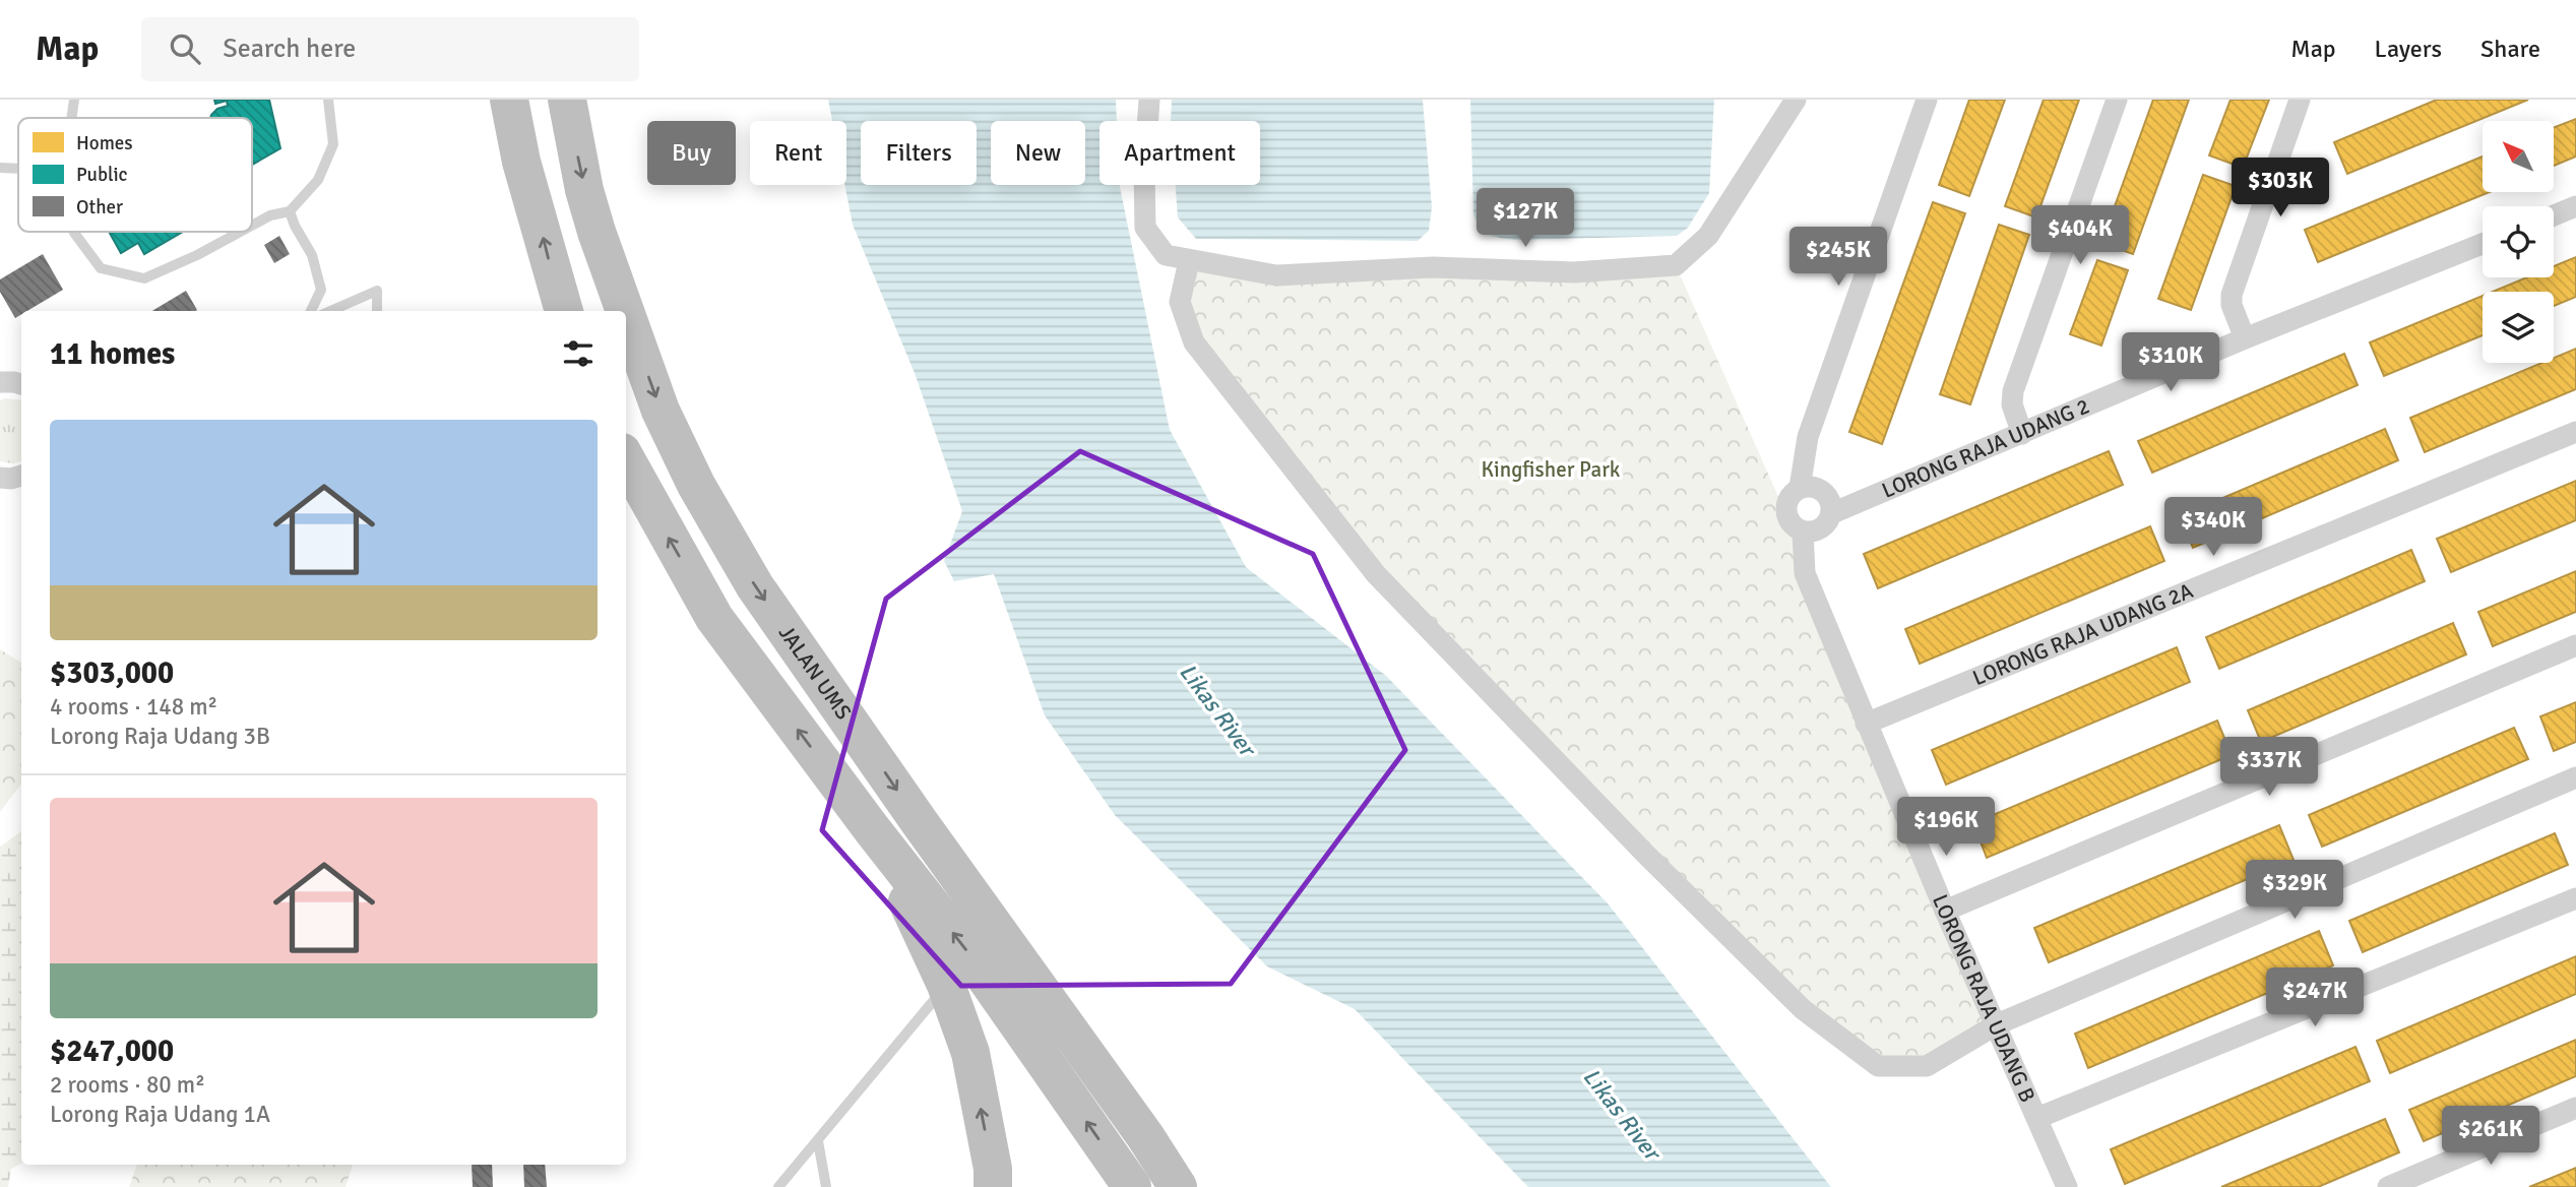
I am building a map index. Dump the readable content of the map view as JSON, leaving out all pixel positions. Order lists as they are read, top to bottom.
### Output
{
  "streets": {
    "highway": ["JALAN UMS"],
    "street": ["LORONG RAJA UDANG 2", "LORONG RAJA UDANG 2A", "LORONG RAJA UDANG B"]
  },
  "crossings": [
    ["LORONG RAJA UDANG 2", "LORONG RAJA UDANG B"],
    ["LORONG RAJA UDANG 2A", "LORONG RAJA UDANG B"]
  ],
  "water": ["Likas River"],
  "parks": ["Kingfisher Park"],
  "legend": ["Homes", "Public", "Other"],
  "north": "top left",
  "page": {
    "header": "Map",
    "search": "Search here",
    "nav": ["Map", "Layers", "Share"],
    "chip": [
      "Buy",
      "Rent",
      "Filters",
      "New",
      "Apartment"
    ],
    "price": [
      "$303K",
      "$127K",
      "$404K",
      "$245K",
      "$310K",
      "$340K",
      "$337K",
      "$196K",
      "$329K",
      "$247K",
      "$261K"
    ],
    "heading": "11 homes",
    "list": [
      {
        "name": "$303,000",
        "note": "4 rooms · 148 m² · Lorong Raja Udang 3B"
      },
      {
        "name": "$247,000",
        "note": "2 rooms · 80 m² · Lorong Raja Udang 1A"
      }
    ]
  }
}
